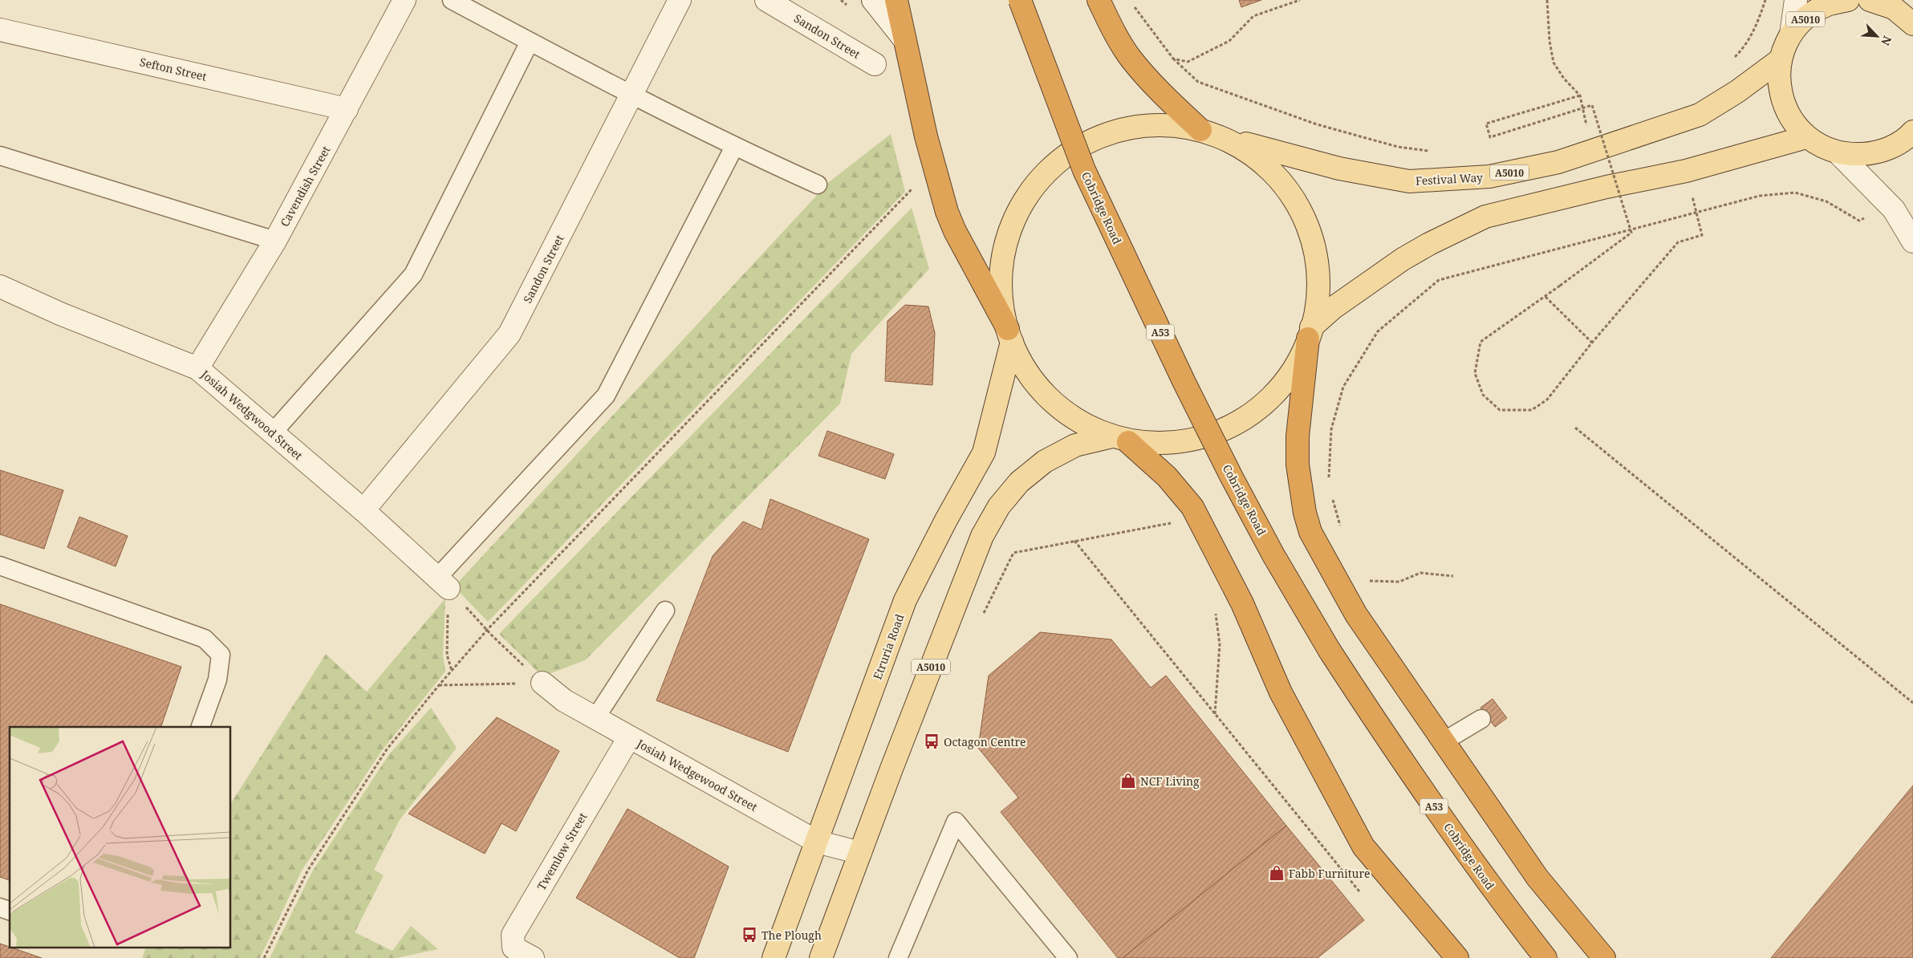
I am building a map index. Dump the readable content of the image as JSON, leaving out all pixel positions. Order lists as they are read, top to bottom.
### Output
{
  "streets": {
    "highway": ["Cobridge Road", "A53"],
    "main road": ["A5010", "Festival Way", "Etruria Road"],
    "street": [
      "Sandon Street",
      "Sefton Street",
      "Cavendish Street",
      "Josiah Wedgwood Street",
      "Josiah Wedgewood Street",
      "Twemlow Street"
    ]
  },
  "crossings": [
    ["A5010", "Festival Way"],
    ["A5010", "Josiah Wedgewood Street"],
    ["Sandon Street", "Josiah Wedgwood Street"],
    ["Sefton Street", "Cavendish Street"],
    ["Cavendish Street", "Josiah Wedgwood Street"],
    ["Etruria Road", "Josiah Wedgewood Street"],
    ["Josiah Wedgewood Street", "Twemlow Street"]
  ],
  "places": {
    "bus stop": ["Octagon Centre", "The Plough"],
    "shop": ["NCF Living", "Fabb Furniture"]
  },
  "north": "bottom right"
}
